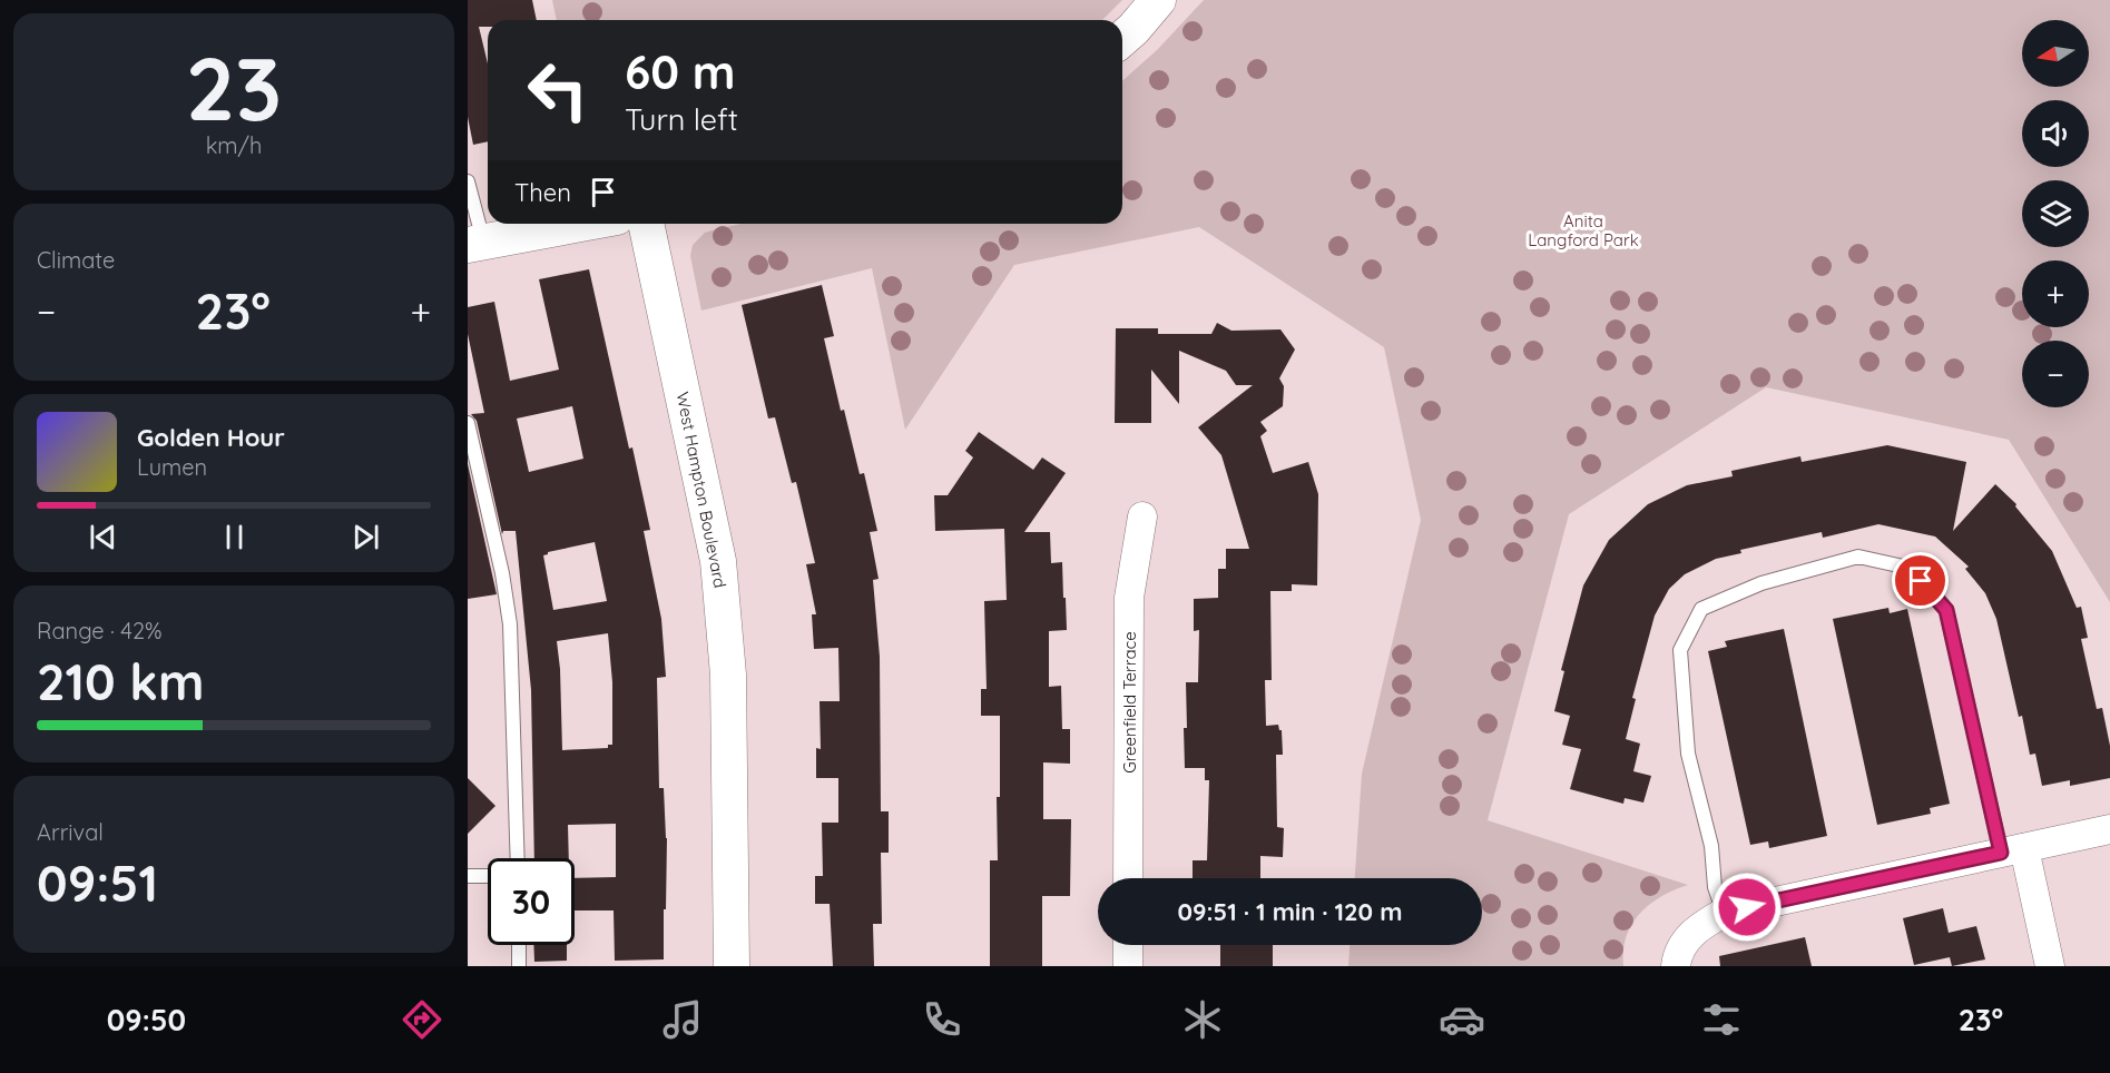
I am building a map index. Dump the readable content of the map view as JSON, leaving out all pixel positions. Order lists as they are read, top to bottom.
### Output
{
  "streets": {
    "street": ["West Hampton Boulevard", "Greenfield Terrace"]
  },
  "parks": ["Anita Langford Park"],
  "north": "left",
  "page": {
    "tile": [
      ["23", "km/h"],
      "Climate",
      ["Range · 42%", "210 km"],
      ["Arrival", "09:51"]
    ],
    "map_buttons": ["+", "−"],
    "turn": ["60 m", "Turn left"],
    "then": "Then",
    "heat": ["−", "23°", "+"],
    "song": ["Golden Hour", "Lumen"],
    "limit": "30",
    "trip": "09:51 · 1 min · 120 m",
    "tabs": ["09:50", "23°"]
  }
}
